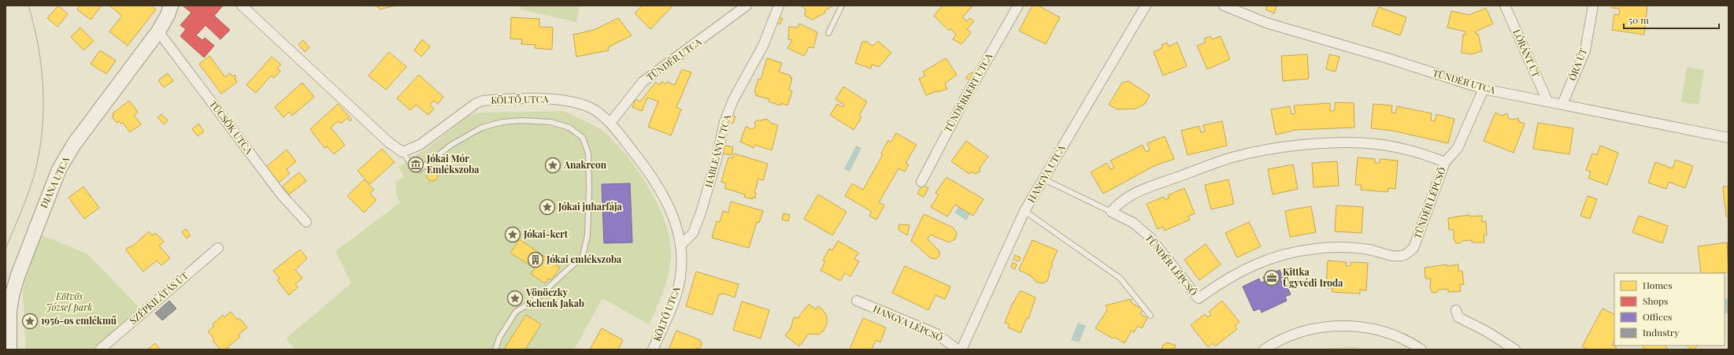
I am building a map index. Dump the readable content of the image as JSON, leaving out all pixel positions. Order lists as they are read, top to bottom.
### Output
{
  "streets": {
    "street": [
      "LÓRÁNT ÚT",
      "TÜNDÉR UTCA",
      "ÓRA ÚT",
      "TÜNDÉRKERT UTCA",
      "KÖLTŐ UTCA",
      "TÜCSÖK UTCA",
      "HABLEÁNY UTCA",
      "HANGYA UTCA",
      "DIANA UTCA",
      "TÜNDÉR LÉPCSŐ",
      "SZÉPKILÁTÁS ÚT",
      "HANGYA LÉPCSŐ"
    ]
  },
  "crossings": [
    ["LÓRÁNT ÚT", "TÜNDÉR UTCA"],
    ["TÜNDÉR UTCA", "ÓRA ÚT"],
    ["TÜNDÉR UTCA", "KÖLTŐ UTCA"],
    ["TÜNDÉR UTCA", "TÜNDÉR LÉPCSŐ"],
    ["KÖLTŐ UTCA", "HABLEÁNY UTCA"],
    ["TÜCSÖK UTCA", "DIANA UTCA"],
    ["HANGYA UTCA", "TÜNDÉR LÉPCSŐ"]
  ],
  "parks": ["Eötvös József park"],
  "places": {
    "museum": ["Jókai Mór Emlékszoba"],
    "place": [
      "Anakreon",
      "Jókai juharfája",
      "Jókai-kert",
      "Vönöczky Schenk Jakab",
      "1956-os emlékmű"
    ],
    "building": ["Jókai emlékszoba"],
    "office": ["Kittka Ügyvédi Iroda"]
  },
  "legend": [
    "Homes",
    "Shops",
    "Offices",
    "Industry"
  ],
  "scale_bar": "50 m"
}
